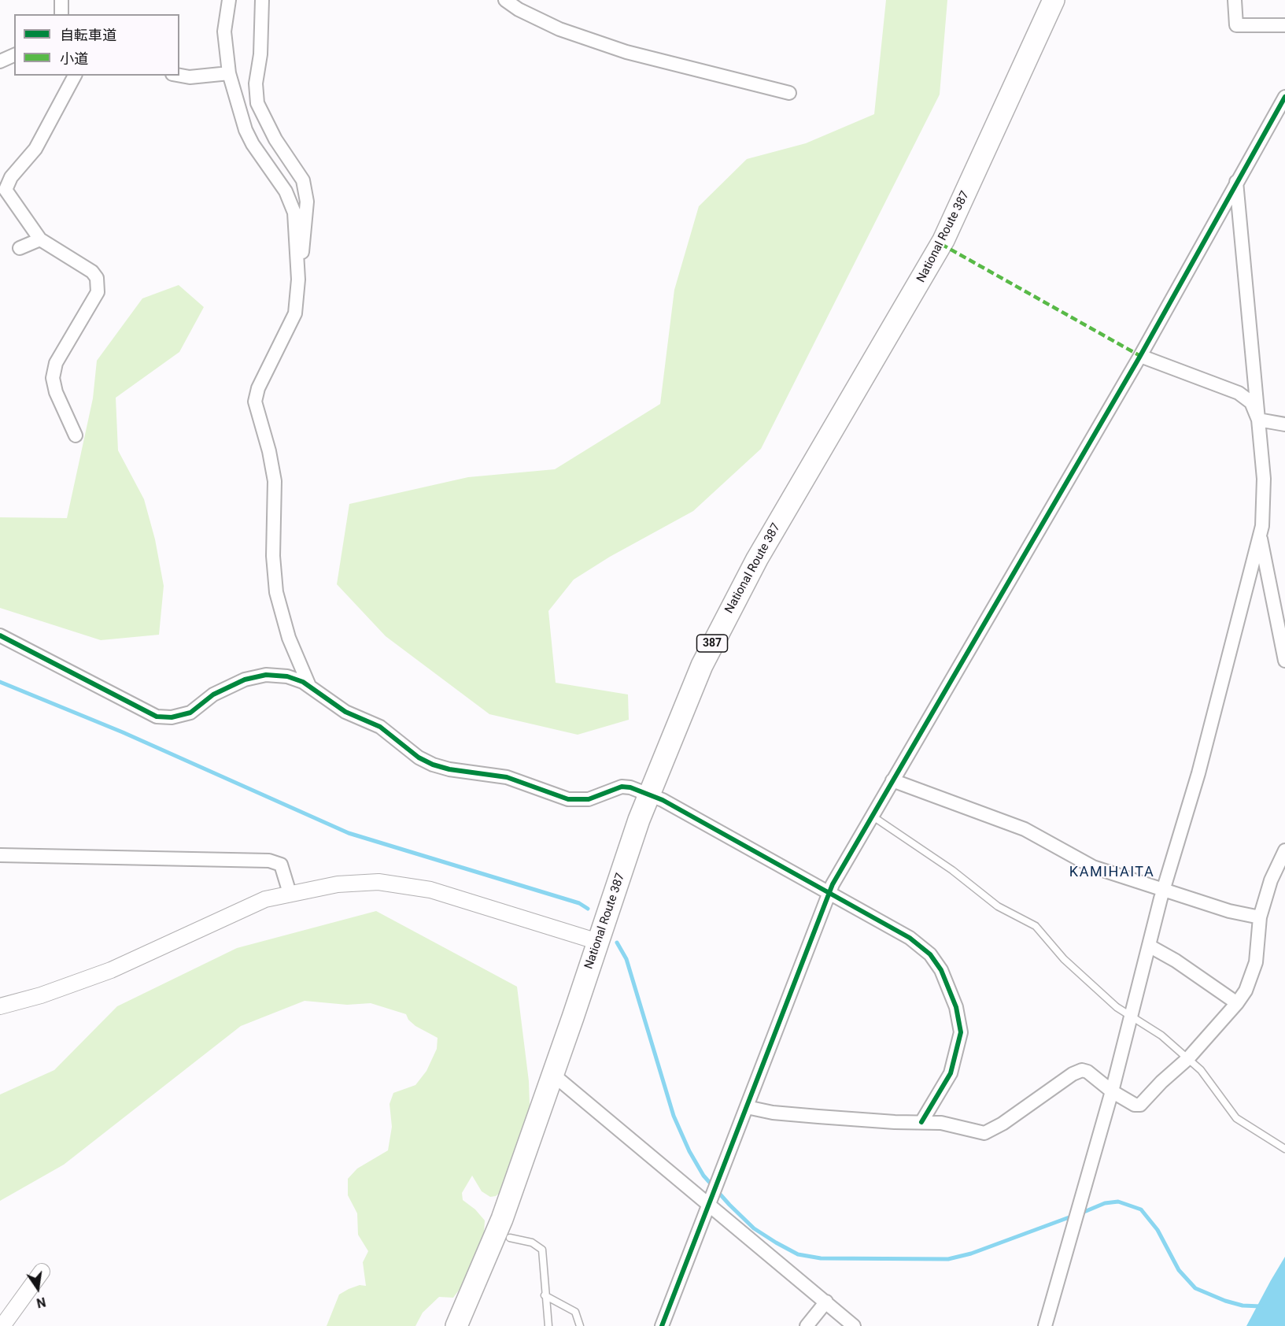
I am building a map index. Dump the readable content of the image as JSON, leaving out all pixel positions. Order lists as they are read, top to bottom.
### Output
{
  "streets": {
    "highway": ["National Route 387", "387"]
  },
  "districts": ["KAMIHAITA"],
  "legend": ["自転車道", "小道"],
  "north": "bottom"
}
